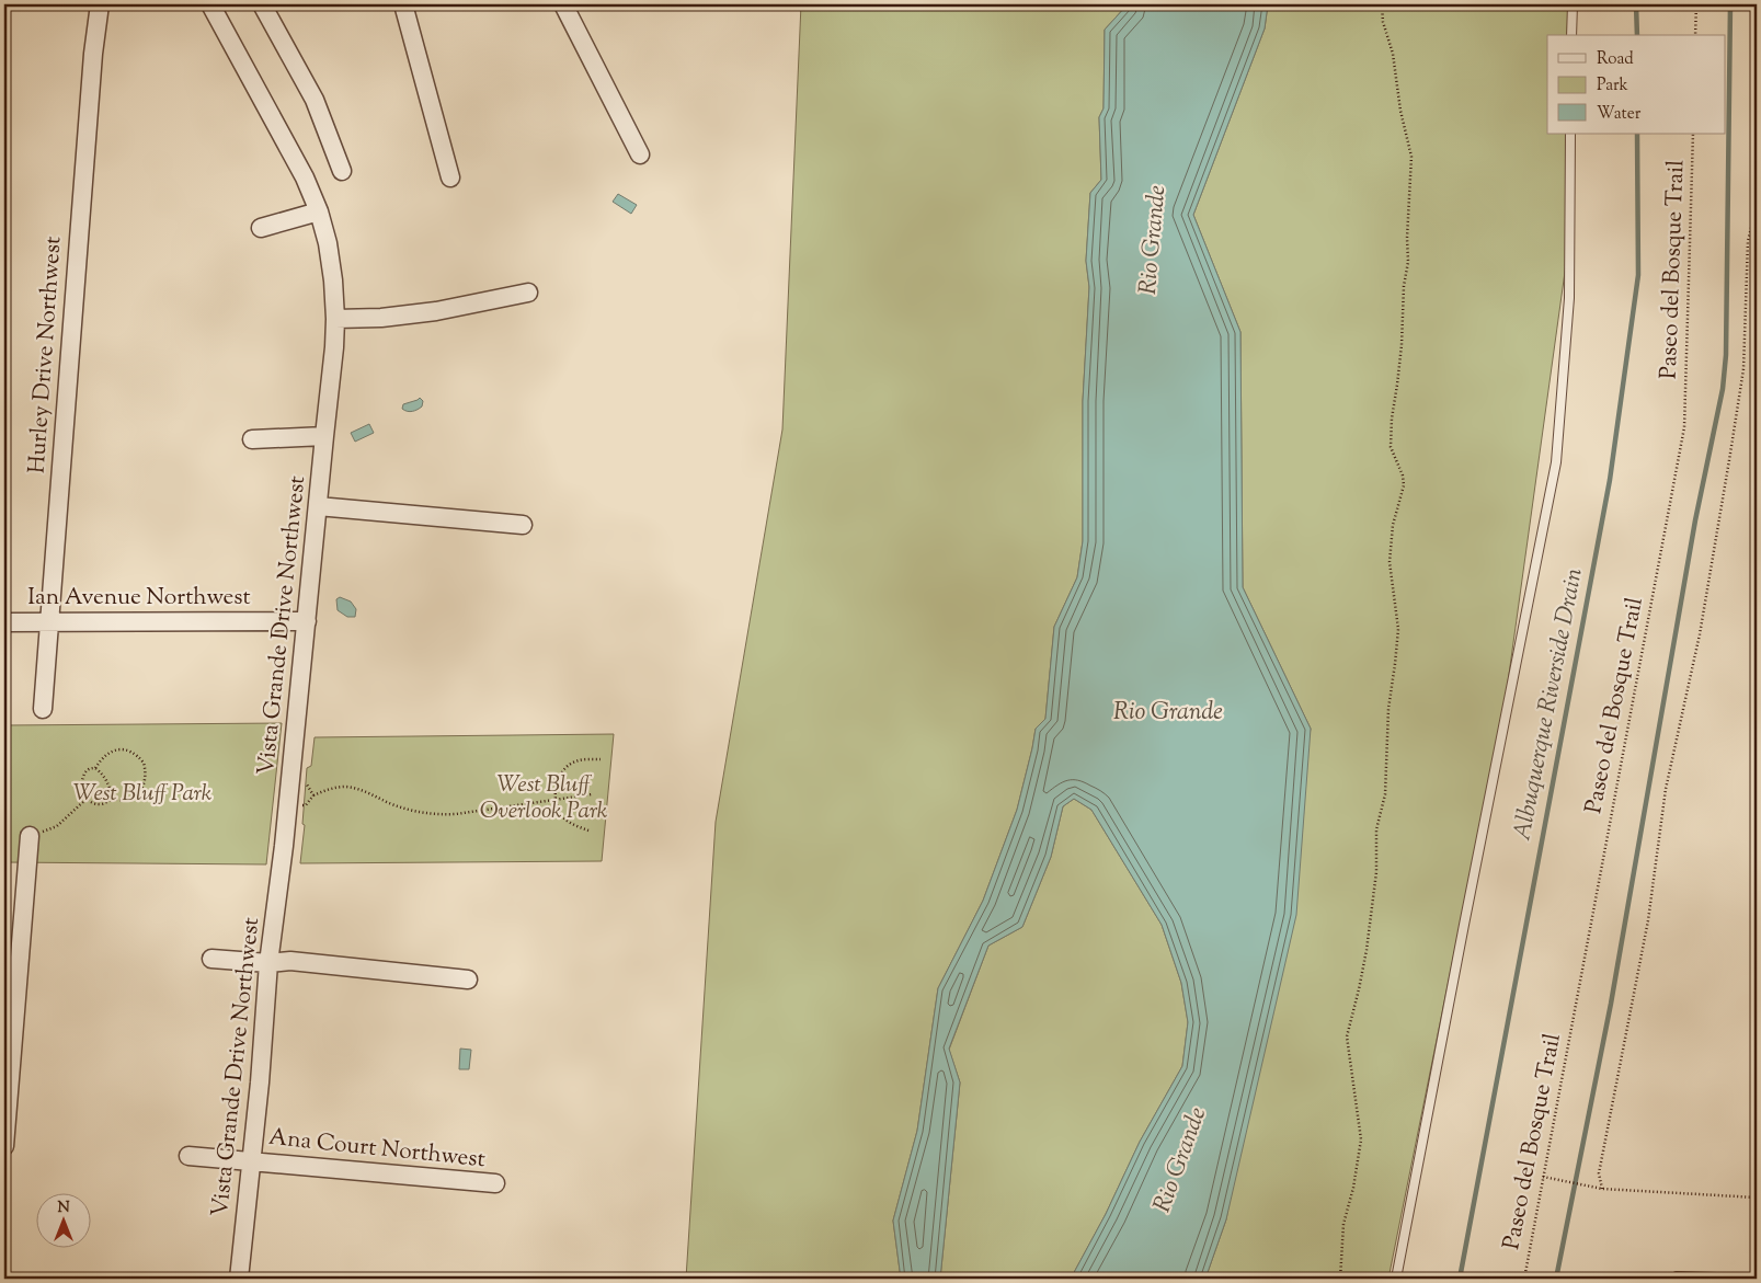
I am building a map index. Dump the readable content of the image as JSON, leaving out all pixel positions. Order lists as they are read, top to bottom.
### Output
{
  "streets": {
    "street": [
      "Hurley Drive Northwest",
      "Ian Avenue Northwest",
      "Vista Grande Drive Northwest",
      "Ana Court Northwest"
    ],
    "path": ["Paseo del Bosque Trail"]
  },
  "crossings": [
    ["Hurley Drive Northwest", "Ian Avenue Northwest"],
    ["Ian Avenue Northwest", "Vista Grande Drive Northwest"],
    ["Vista Grande Drive Northwest", "Ana Court Northwest"]
  ],
  "water": ["Rio Grande", "Albuquerque Riverside Drain"],
  "parks": ["West Bluff Overlook Park", "West Bluff Park"],
  "legend": ["Road", "Park", "Water"],
  "north": "top"
}
